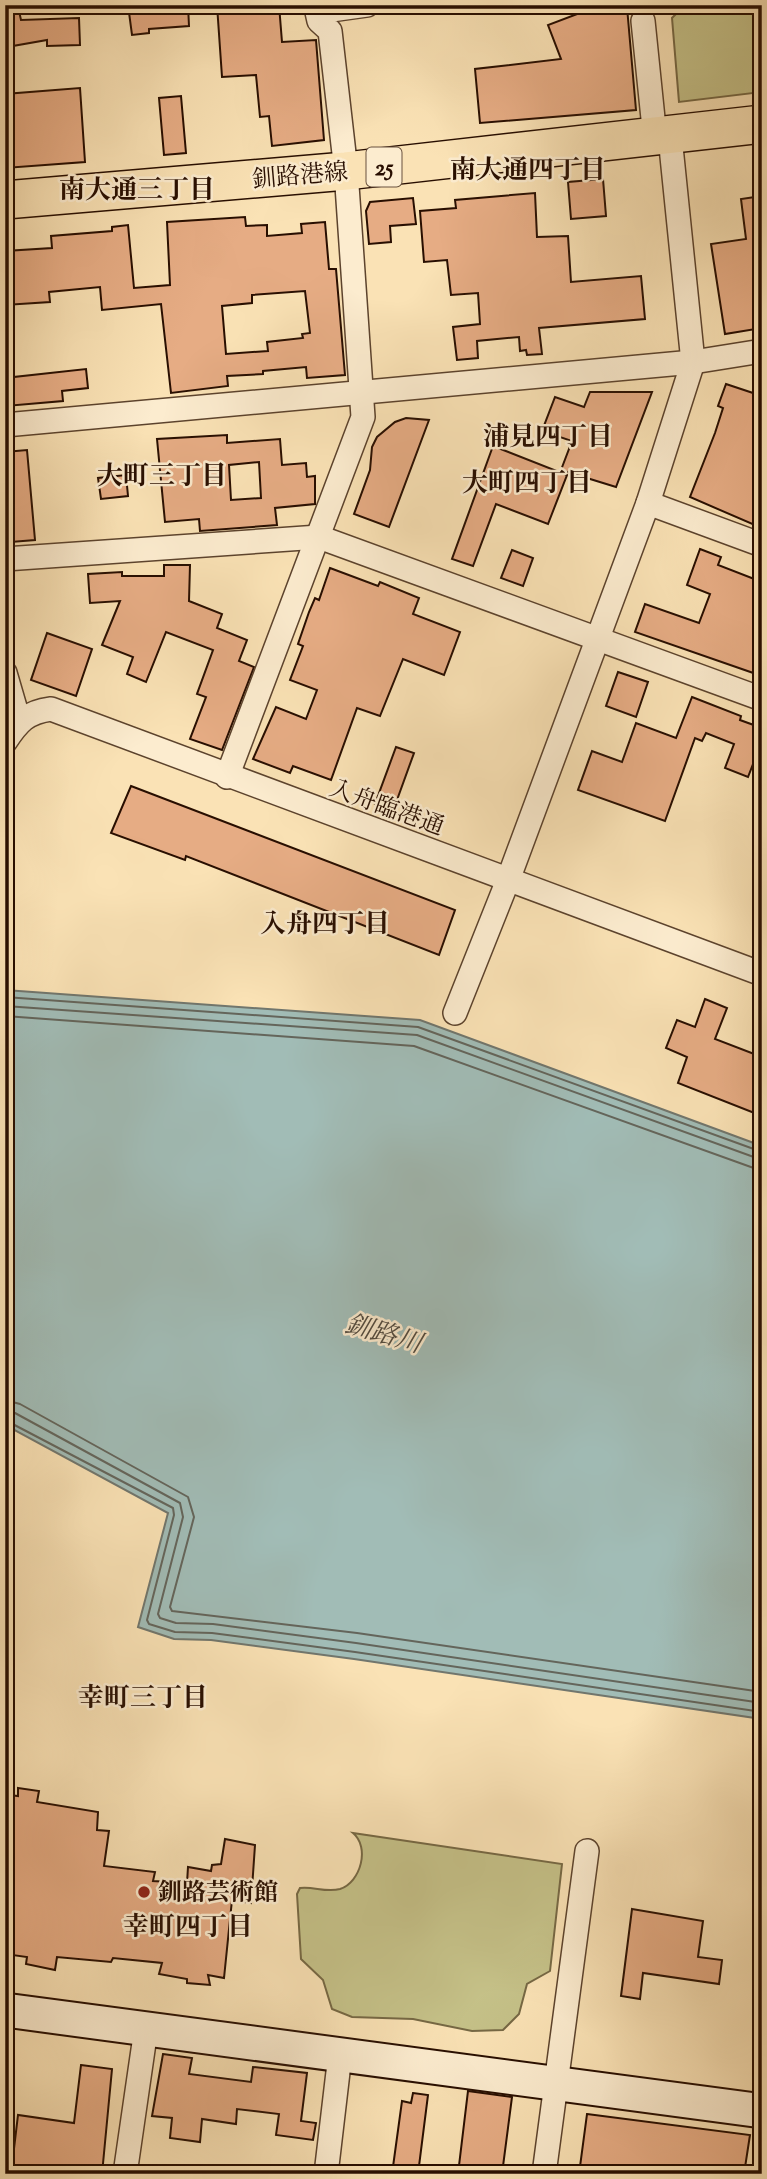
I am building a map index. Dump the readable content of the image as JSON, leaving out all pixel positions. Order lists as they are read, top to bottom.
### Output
{
  "streets": {
    "main road": ["25", "釧路港線"],
    "street": ["入舟臨港通"]
  },
  "districts": [
    "南大通四丁目",
    "南大通三丁目",
    "浦見四丁目",
    "大町三丁目",
    "大町四丁目",
    "入舟四丁目",
    "幸町三丁目",
    "幸町四丁目"
  ],
  "water": ["釧路川"],
  "places": ["釧路芸術館"]
}
